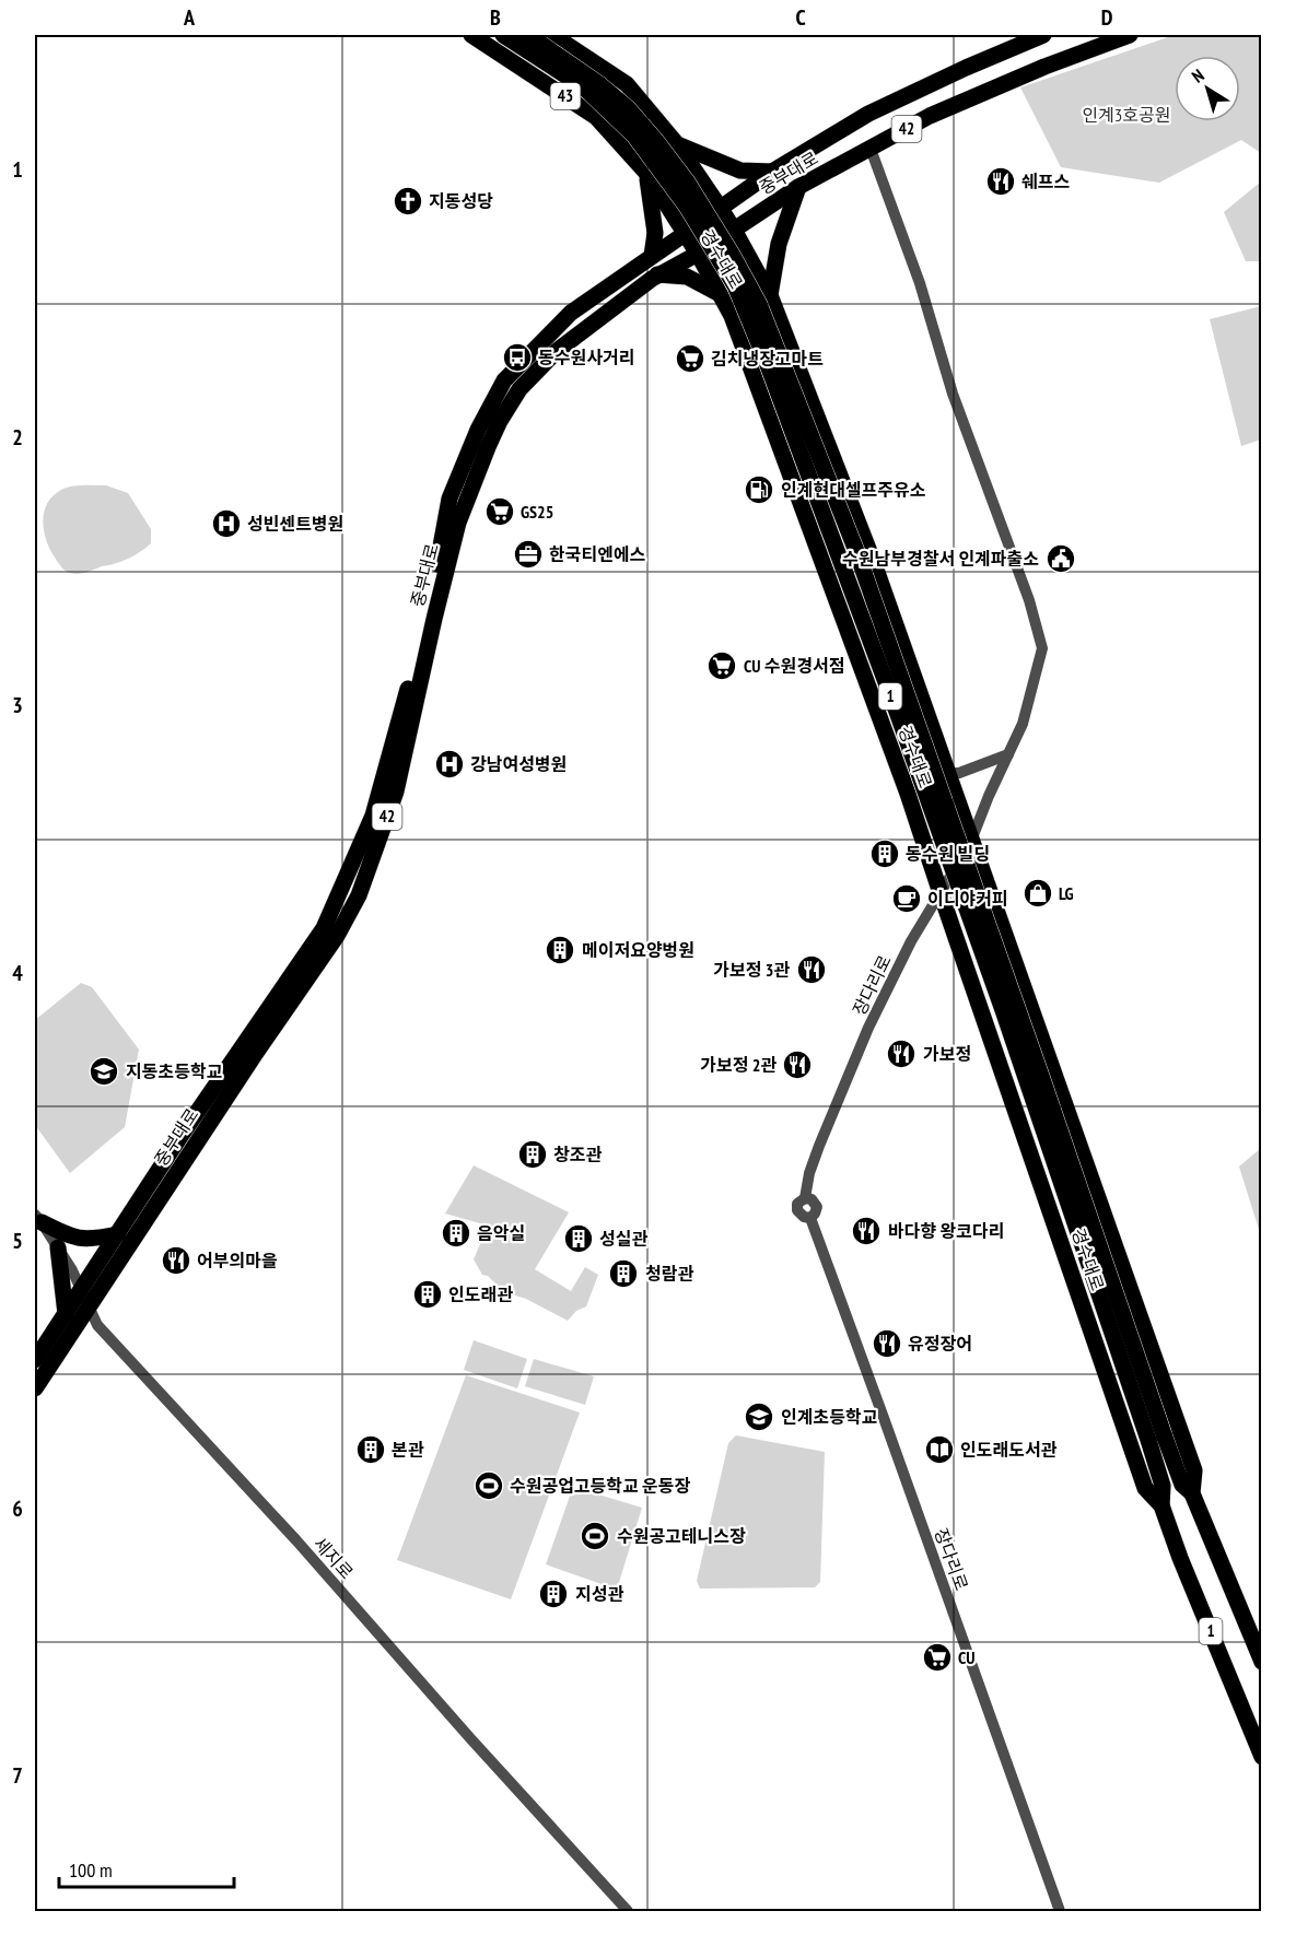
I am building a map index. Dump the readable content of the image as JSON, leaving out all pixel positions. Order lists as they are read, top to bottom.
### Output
{
  "streets": {
    "main road": [
      "43",
      "42",
      "중부대로",
      "경수대로",
      "1"
    ],
    "street": ["장다리로", "세지로"]
  },
  "crossings": [
    ["43", "중부대로"],
    ["43", "경수대로"],
    ["중부대로", "경수대로"],
    ["중부대로", "장다리로"],
    ["중부대로", "세지로"],
    ["경수대로", "1"],
    ["경수대로", "장다리로"]
  ],
  "parks": ["인계3호공원"],
  "places": {
    "restaurant": [
      "쉐프스",
      "가보정 3관",
      "가보정",
      "가보정 2관",
      "바다향 왕코다리",
      "어부의마을",
      "유정장어"
    ],
    "church": ["지동성당"],
    "bus stop": ["동수원사거리"],
    "supermarket": [
      "김치냉장고마트",
      "GS25",
      "CU 수원경서점",
      "CU"
    ],
    "fuel station": ["인계현대셀프주유소"],
    "hospital": ["성빈센트병원", "강남여성병원"],
    "office": ["한국티엔에스"],
    "public building": ["수원남부경찰서 인계파출소"],
    "building": [
      "동수원 빌딩",
      "메이저요양벙원",
      "창조관",
      "음악실",
      "성실관",
      "청람관",
      "인도래관",
      "본관",
      "지성관"
    ],
    "shop": ["LG"],
    "cafe": ["이디야커피"],
    "school or university": ["지동초등학교", "인계초등학교"],
    "library": ["인도래도서관"],
    "sports": ["수원공업고등학교 운동장", "수원공고테니스장"]
  },
  "scale_bar": "100 m",
  "north": "top left",
  "grid": {
    "columns": [
      "A",
      "B",
      "C",
      "D"
    ],
    "rows": [
      "1",
      "2",
      "3",
      "4",
      "5",
      "6",
      "7"
    ]
  }
}
